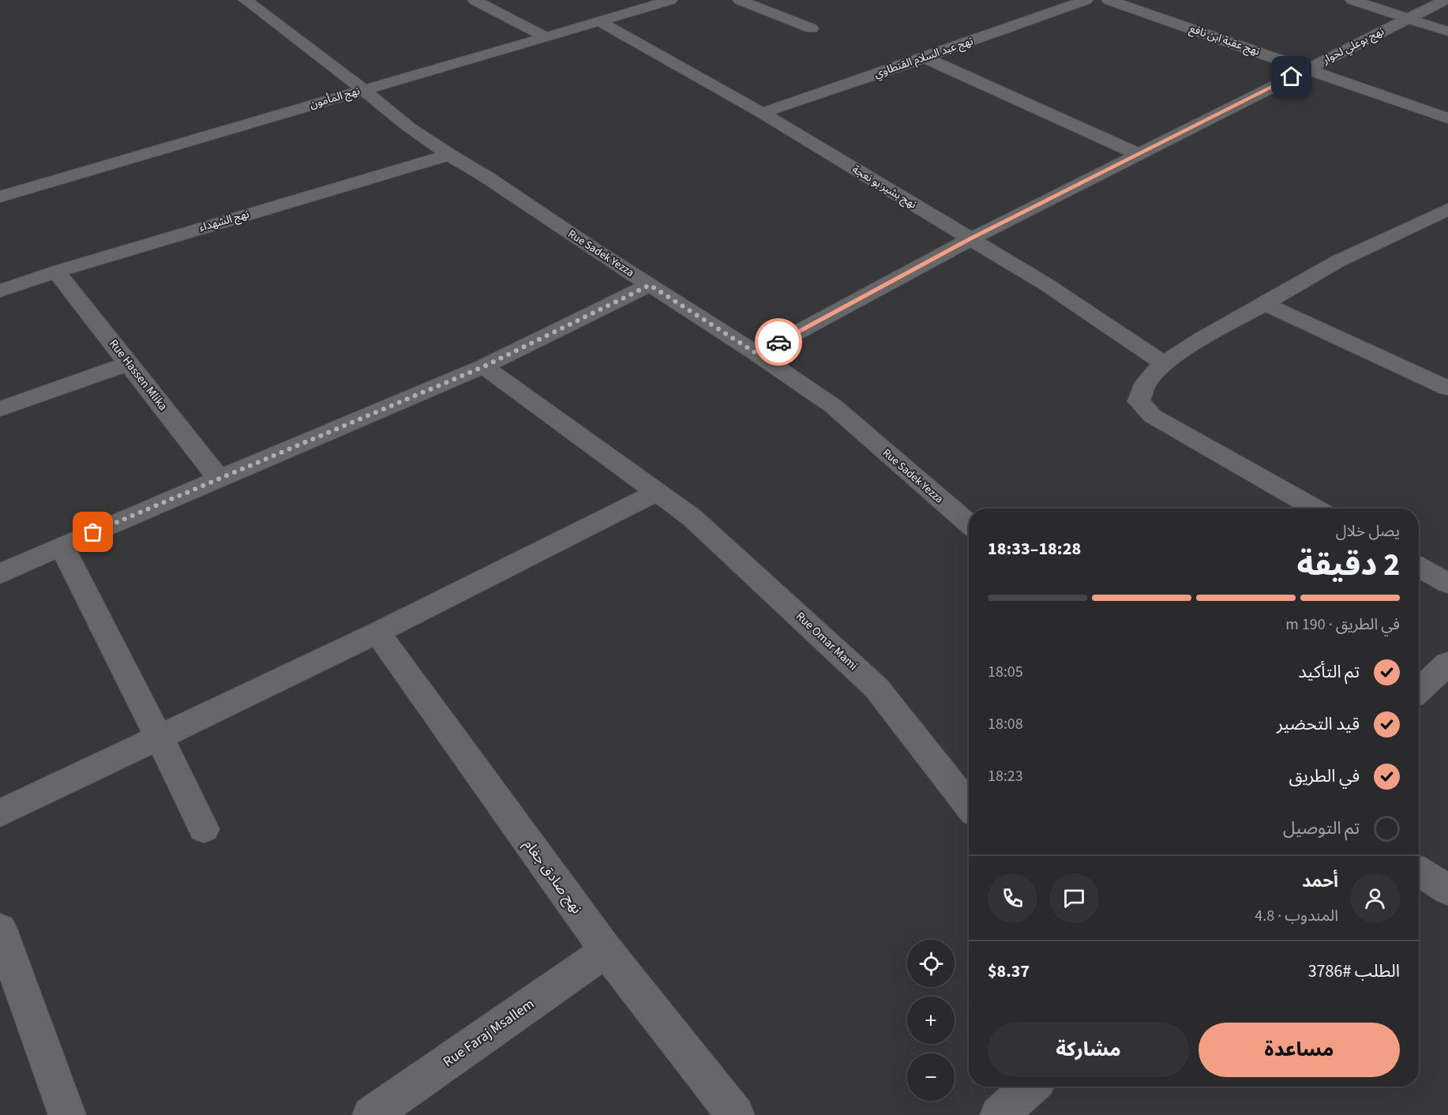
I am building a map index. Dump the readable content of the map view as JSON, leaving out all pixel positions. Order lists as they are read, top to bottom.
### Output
{
  "streets": {
    "street": [
      "نهج عقبة ابن نافع",
      "نهج بوعلي لحوار",
      "نهج عبد السلام القنطاوي",
      "نهج المأمون",
      "نهج بشير بو نعجة",
      "نهج الشهداء",
      "Rue Sadek Yezza",
      "Rue Hassen Mlika",
      "Rue Omar Mami",
      "نهج صادق جغام",
      "Rue Faraj Msallem"
    ]
  },
  "crossings": [
    ["نهج عقبة ابن نافع", "نهج بوعلي لحوار"],
    ["نهج بوعلي لحوار", "نهج بشير بو نعجة"],
    ["نهج بوعلي لحوار", "Rue Sadek Yezza"],
    ["نهج عبد السلام القنطاوي", "نهج بشير بو نعجة"],
    ["نهج المأمون", "نهج بشير بو نعجة"],
    ["نهج المأمون", "Rue Sadek Yezza"],
    ["نهج الشهداء", "Rue Sadek Yezza"],
    ["نهج الشهداء", "Rue Hassen Mlika"],
    ["نهج صادق جغام", "Rue Faraj Msallem"]
  ],
  "page": {
    "heading": ["2 دقيقة", "يصل خلال", "18:28–18:33"],
    "panel": [
      "أحمد",
      "المندوب · 4.8",
      "الطلب #3786",
      "$8.37"
    ],
    "bar": "في الطريق · 190 m",
    "list": [
      ["تم التأكيد", "18:05"],
      ["قيد التحضير", "18:08"],
      ["في الطريق", "18:23"],
      "تم التوصيل"
    ],
    "map_buttons": ["+", "−"],
    "buttons": ["مساعدة", "مشاركة"]
  }
}
